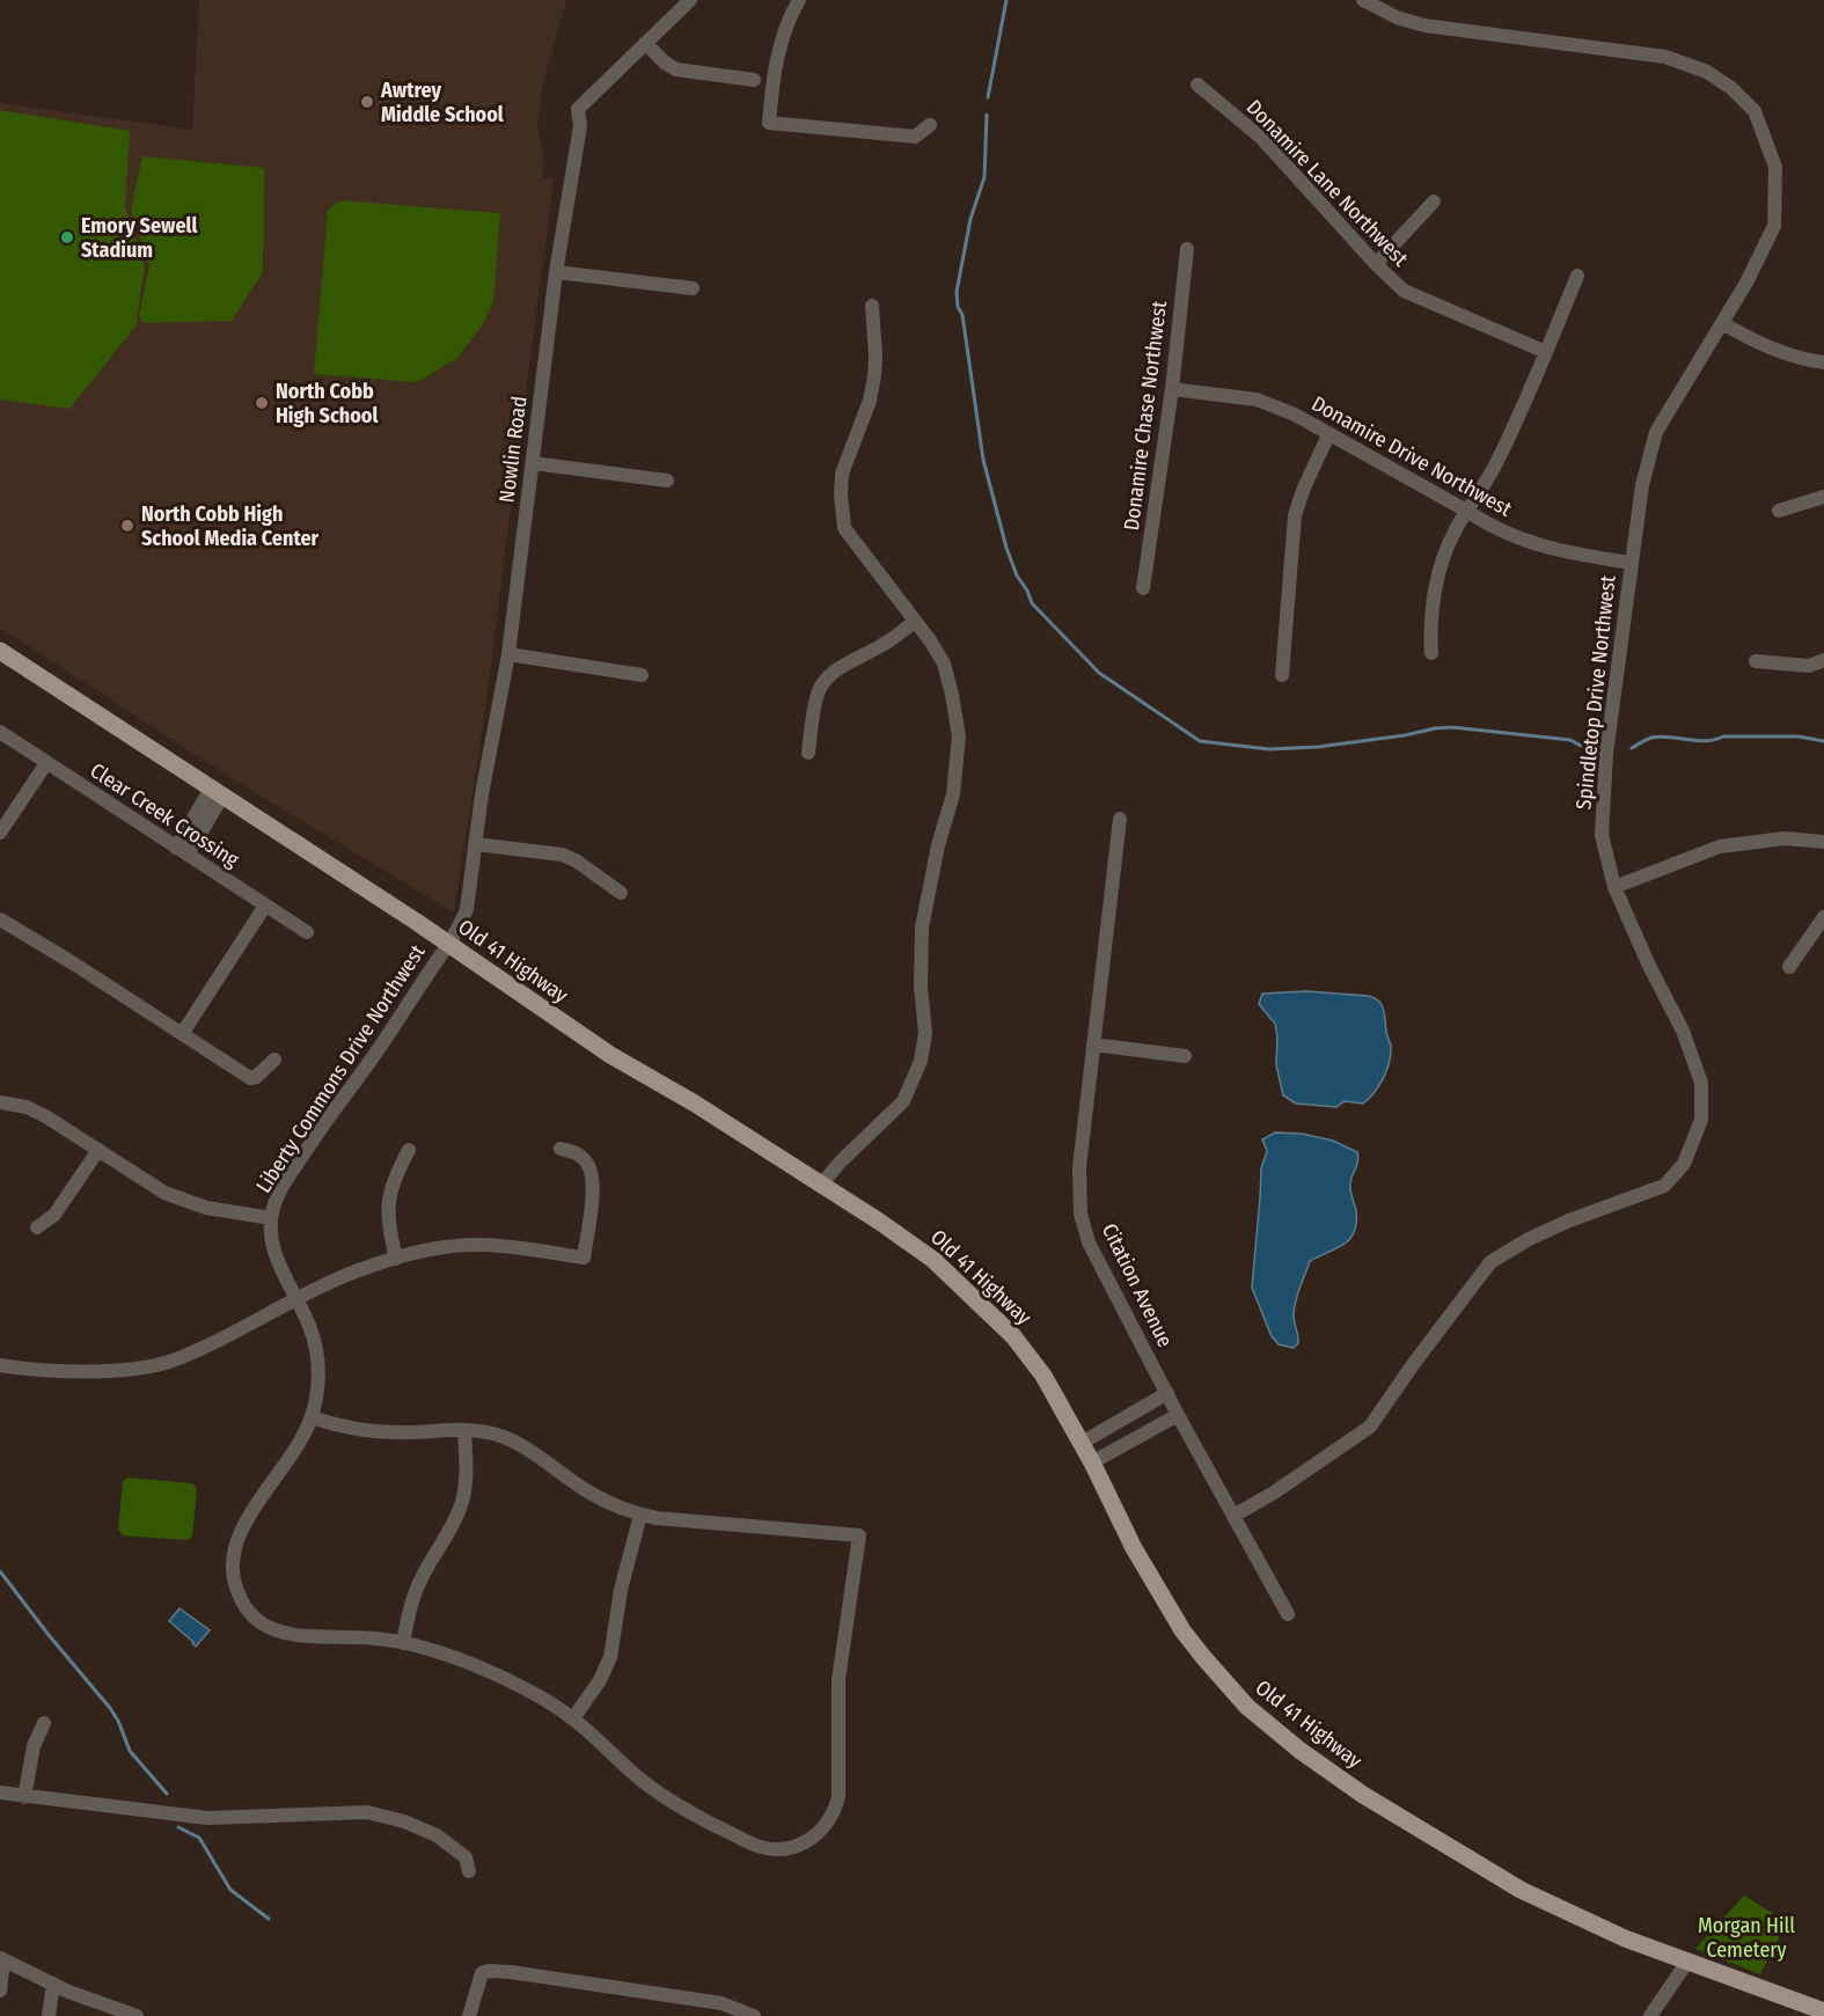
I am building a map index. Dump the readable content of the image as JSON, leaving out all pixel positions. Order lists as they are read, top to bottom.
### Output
{
  "streets": {
    "main road": ["Old 41 Highway"],
    "street": [
      "Donamire Lane Northwest",
      "Donamire Chase Northwest",
      "Nowlin Road",
      "Donamire Drive Northwest",
      "Spindletop Drive Northwest",
      "Clear Creek Crossing",
      "Liberty Commons Drive Northwest",
      "Citation Avenue"
    ]
  },
  "crossings": [
    ["Donamire Chase Northwest", "Donamire Drive Northwest"],
    ["Nowlin Road", "Old 41 Highway"],
    ["Nowlin Road", "Liberty Commons Drive Northwest"],
    ["Donamire Drive Northwest", "Spindletop Drive Northwest"],
    ["Spindletop Drive Northwest", "Citation Avenue"],
    ["Old 41 Highway", "Liberty Commons Drive Northwest"]
  ],
  "parks": ["Morgan Hill Cemetery"],
  "places": [
    "Awtrey Middle School",
    "Emory Sewell Stadium",
    "North Cobb High School",
    "North Cobb High School Media Center"
  ]
}
